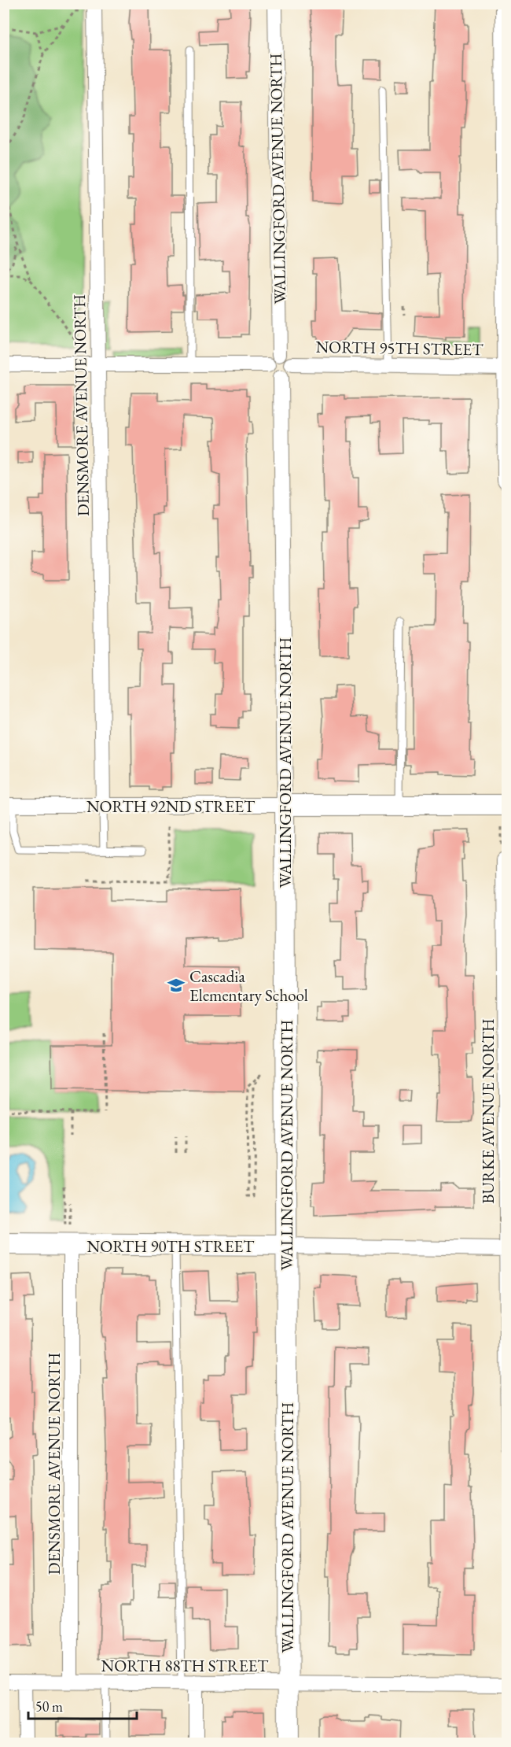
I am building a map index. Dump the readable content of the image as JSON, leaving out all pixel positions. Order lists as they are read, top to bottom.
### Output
{
  "streets": {
    "street": [
      "WALLINGFORD AVENUE NORTH",
      "NORTH 95TH STREET",
      "DENSMORE AVENUE NORTH",
      "NORTH 92ND STREET",
      "BURKE AVENUE NORTH",
      "NORTH 90TH STREET",
      "NORTH 88TH STREET"
    ]
  },
  "crossings": [
    ["WALLINGFORD AVENUE NORTH", "NORTH 95TH STREET"],
    ["WALLINGFORD AVENUE NORTH", "NORTH 92ND STREET"],
    ["WALLINGFORD AVENUE NORTH", "NORTH 90TH STREET"],
    ["WALLINGFORD AVENUE NORTH", "NORTH 88TH STREET"],
    ["DENSMORE AVENUE NORTH", "NORTH 92ND STREET"],
    ["DENSMORE AVENUE NORTH", "NORTH 90TH STREET"],
    ["DENSMORE AVENUE NORTH", "NORTH 88TH STREET"],
    ["BURKE AVENUE NORTH", "NORTH 90TH STREET"]
  ],
  "places": {
    "school or university": ["Cascadia Elementary School"]
  },
  "scale_bar": "50 m"
}
